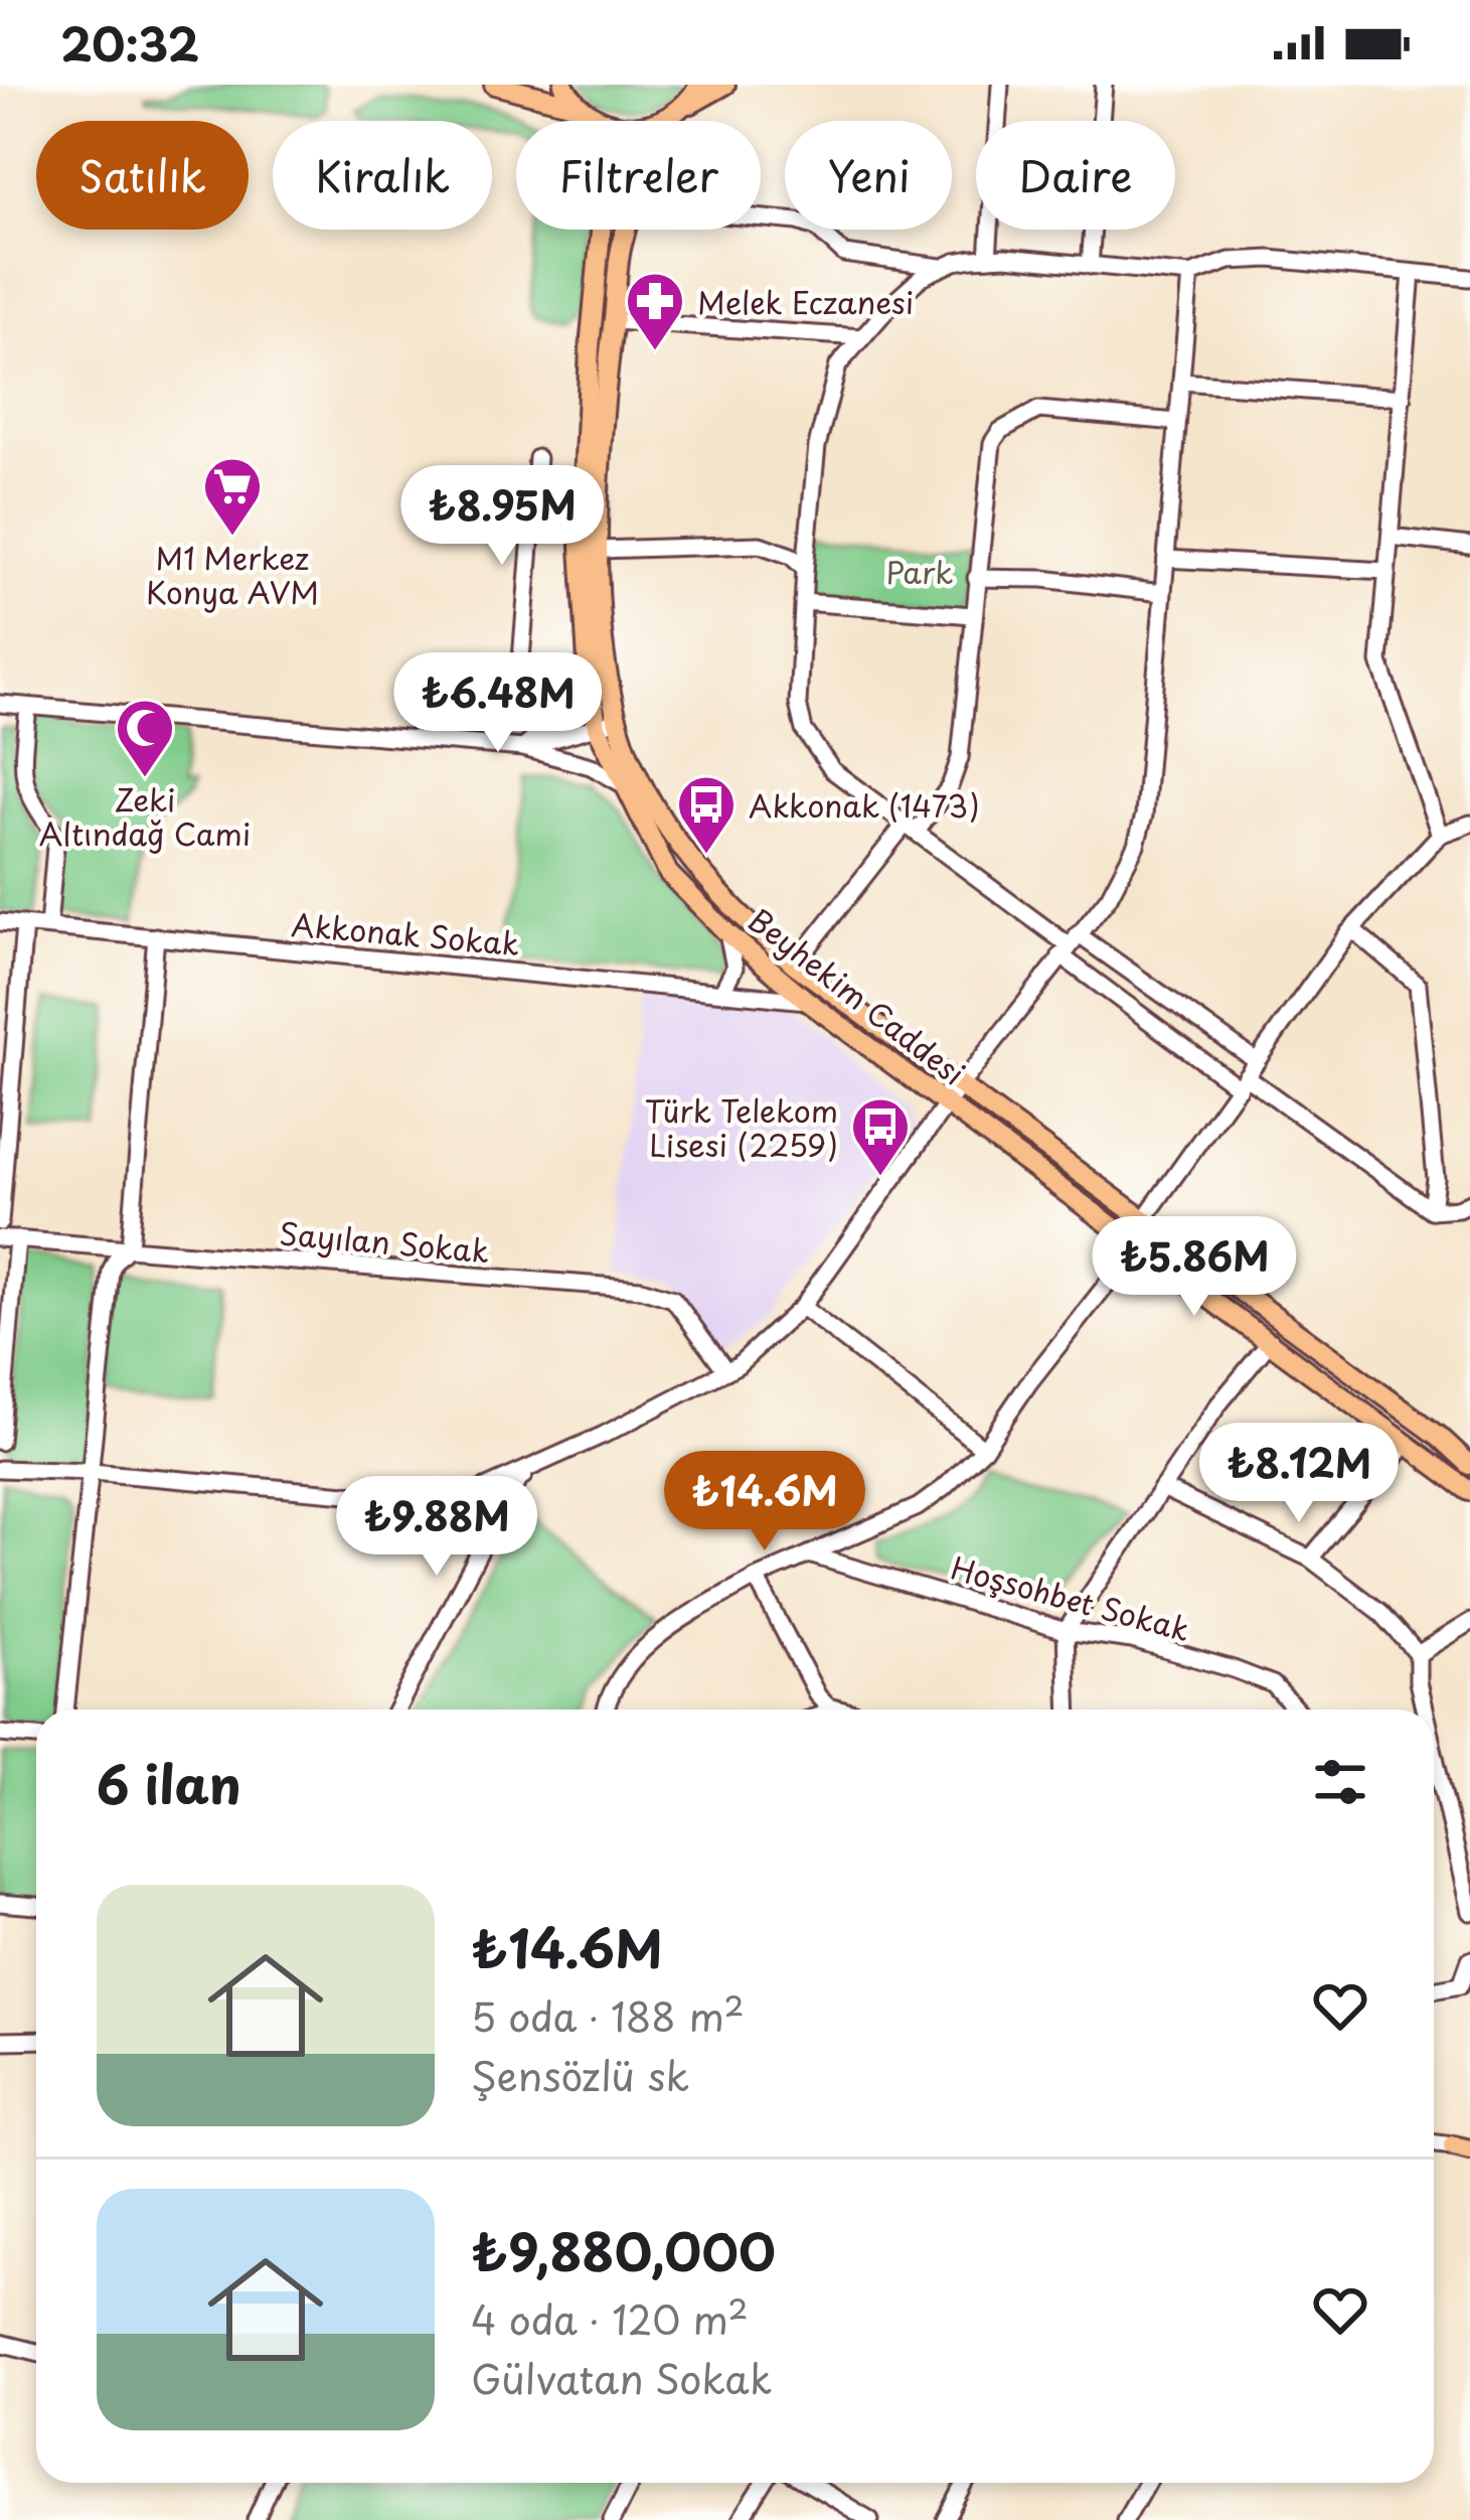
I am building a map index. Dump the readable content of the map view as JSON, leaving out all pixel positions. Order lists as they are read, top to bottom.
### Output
{
  "streets": {
    "main road": ["Beyhekim Caddesi"],
    "street": ["Akkonak Sokak", "Sayılan Sokak", "Hoşsohbet Sokak"]
  },
  "crossings": [
    ["Akkonak Sokak", "Beyhekim Caddesi"]
  ],
  "parks": ["Park"],
  "places": {
    "pharmacy": ["Melek Eczanesi"],
    "supermarket": ["M1 Merkez Konya AVM"],
    "mosque": ["Zeki Altındağ Cami"],
    "bus stop": ["Akkonak (1473)", "Türk Telekom Lisesi (2259)"]
  },
  "page": {
    "status": "20:32",
    "chip": [
      "Satılık",
      "Kiralık",
      "Filtreler",
      "Yeni",
      "Daire"
    ],
    "price": [
      "₺8.95M",
      "₺6.48M",
      "₺5.86M",
      "₺8.12M",
      "₺14.6M",
      "₺9.88M"
    ],
    "heading": "6 ilan",
    "list": [
      {
        "name": "₺14.6M",
        "note": "5 oda · 188 m² · Şensözlü sk"
      },
      {
        "name": "₺9,880,000",
        "note": "4 oda · 120 m² · Gülvatan Sokak"
      }
    ]
  }
}
